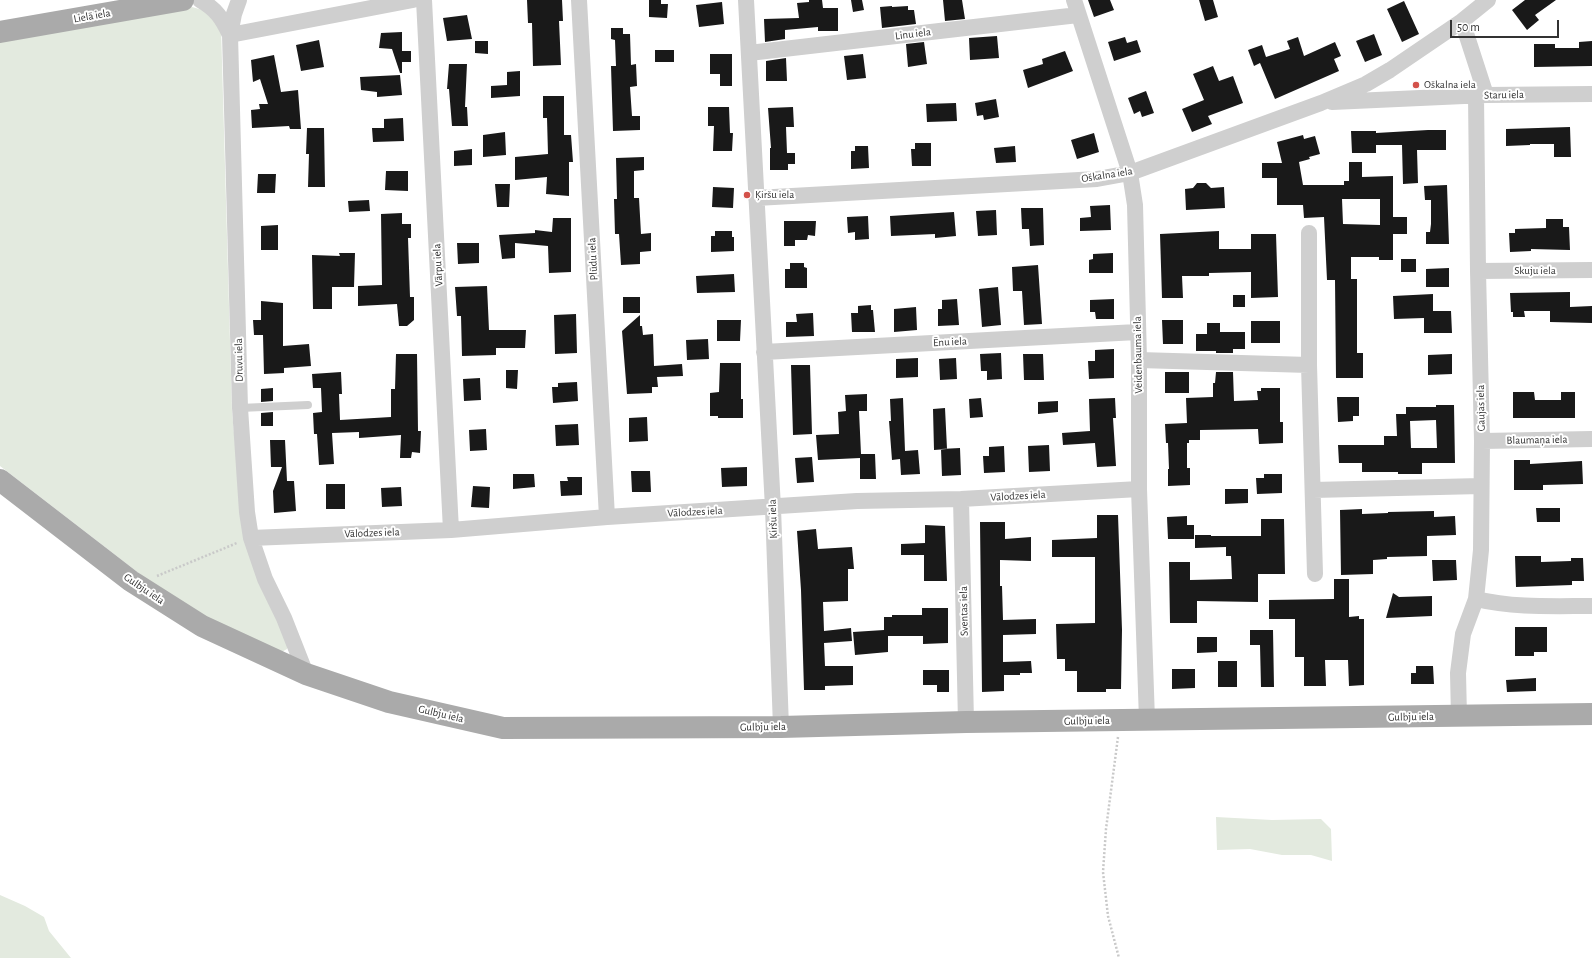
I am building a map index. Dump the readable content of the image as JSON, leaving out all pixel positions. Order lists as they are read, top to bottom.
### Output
{
  "streets": {
    "main road": ["Lielā iela", "Gulbju iela"],
    "street": [
      "Linu iela",
      "Staru iela",
      "Oškalna iela",
      "Plūdu iela",
      "Vārpu iela",
      "Skuju iela",
      "Ēnu iela",
      "Veidenbauma iela",
      "Druvu iela",
      "Gaujas iela",
      "Blaumaņa iela",
      "Vālodzes iela",
      "Ķiršu iela",
      "Sventas iela"
    ]
  },
  "crossings": [
    ["Linu iela", "Veidenbauma iela"],
    ["Linu iela", "Ķiršu iela"],
    ["Staru iela", "Oškalna iela"],
    ["Staru iela", "Gaujas iela"],
    ["Oškalna iela", "Veidenbauma iela"],
    ["Oškalna iela", "Gaujas iela"],
    ["Oškalna iela", "Ķiršu iela"],
    ["Plūdu iela", "Vālodzes iela"],
    ["Vārpu iela", "Vālodzes iela"],
    ["Skuju iela", "Gaujas iela"],
    ["Ēnu iela", "Veidenbauma iela"],
    ["Ēnu iela", "Ķiršu iela"],
    ["Veidenbauma iela", "Vālodzes iela"],
    ["Veidenbauma iela", "Gulbju iela"],
    ["Druvu iela", "Vālodzes iela"],
    ["Druvu iela", "Gulbju iela"],
    ["Gaujas iela", "Blaumaņa iela"],
    ["Gaujas iela", "Gulbju iela"],
    ["Vālodzes iela", "Ķiršu iela"],
    ["Vālodzes iela", "Sventas iela"],
    ["Ķiršu iela", "Gulbju iela"],
    ["Gulbju iela", "Sventas iela"]
  ],
  "places": ["Oškalna iela", "Ķiršu iela"],
  "scale_bar": "50 m"
}
